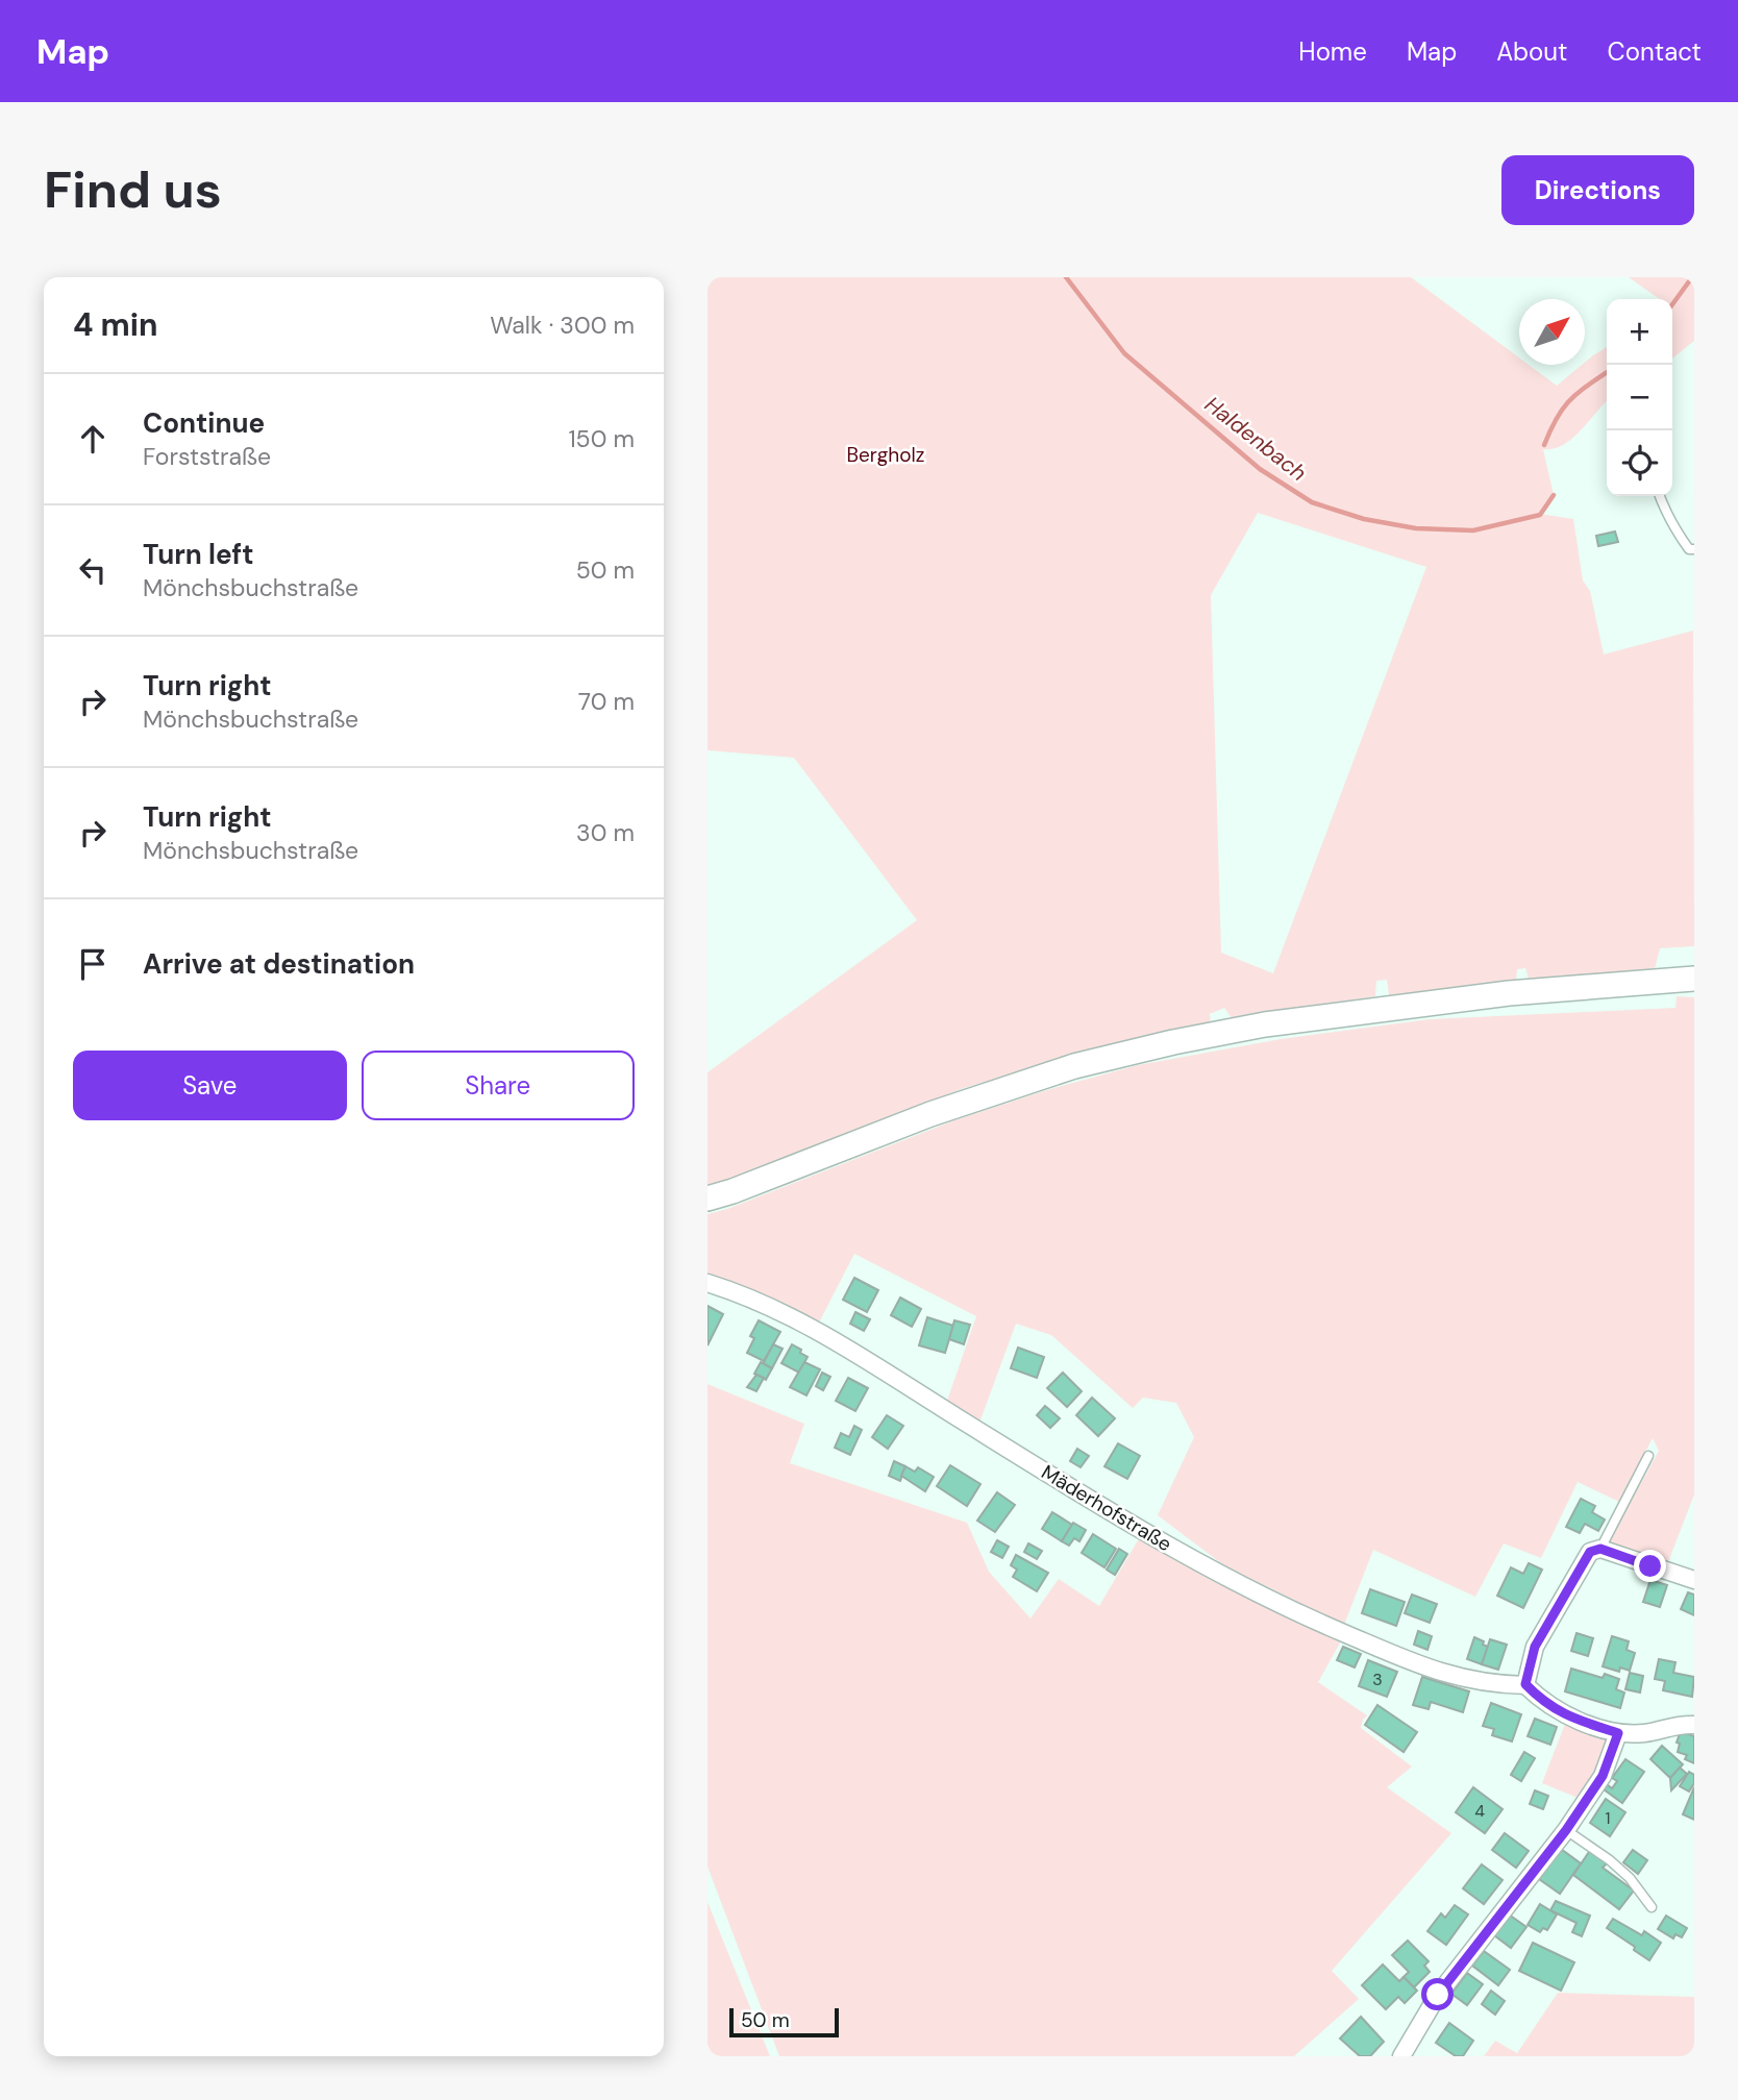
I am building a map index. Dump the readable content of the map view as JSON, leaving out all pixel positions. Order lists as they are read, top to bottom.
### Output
{
  "streets": {
    "street": ["Mäderhofstraße"]
  },
  "water": ["Haldenbach"],
  "parks": ["Bergholz"],
  "house_numbers": ["3", "4", "1"],
  "scale_bar": "50 m",
  "north": "top right",
  "page": {
    "header": "Map",
    "nav": [
      "Home",
      "Map",
      "About",
      "Contact"
    ],
    "buttons": [
      "Directions",
      ["Save", "Share"]
    ],
    "title": "Find us",
    "heading": ["4 min", "Walk · 300 m"],
    "map_buttons": ["+", "−"],
    "list": [
      ["Continue", "Forststraße", "150 m"],
      ["Turn left", "Mönchsbuchstraße", "50 m"],
      ["Turn right", "Mönchsbuchstraße", "70 m"],
      ["Turn right", "Mönchsbuchstraße", "30 m"],
      "Arrive at destination"
    ],
    "scale": "50 m"
  }
}
